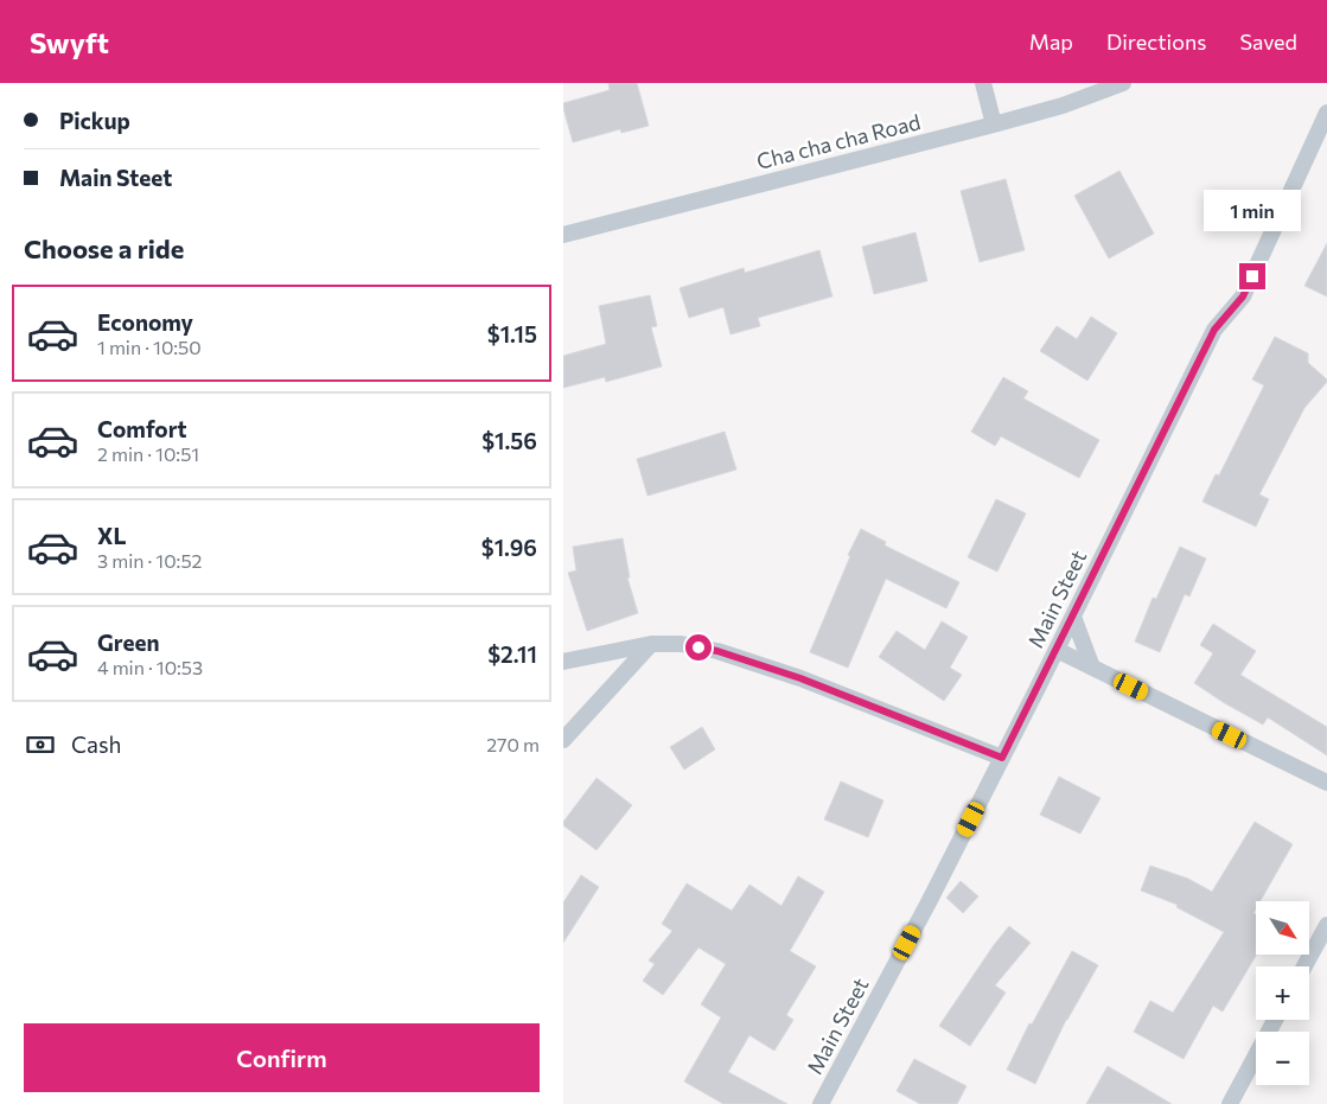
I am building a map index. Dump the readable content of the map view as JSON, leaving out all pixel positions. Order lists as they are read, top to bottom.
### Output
{
  "streets": {
    "street": ["Cha cha cha Road", "Main Steet"]
  },
  "north": "bottom right",
  "page": {
    "header": "Swyft",
    "nav": ["Map", "Directions", "Saved"],
    "banner": ["Pickup", "Main Steet"],
    "bubble": "1 min",
    "heading": "Choose a ride",
    "list": [
      {
        "name": "Economy",
        "note": "1 min · 10:50",
        "value": "$1.15"
      },
      {
        "name": "Comfort",
        "note": "2 min · 10:51",
        "value": "$1.56"
      },
      {
        "name": "XL",
        "note": "3 min · 10:52",
        "value": "$1.96"
      },
      {
        "name": "Green",
        "note": "4 min · 10:53",
        "value": "$2.11"
      }
    ],
    "pay": ["Cash", "270 m"],
    "map_buttons": ["+", "−"],
    "buttons": "Confirm"
  }
}
